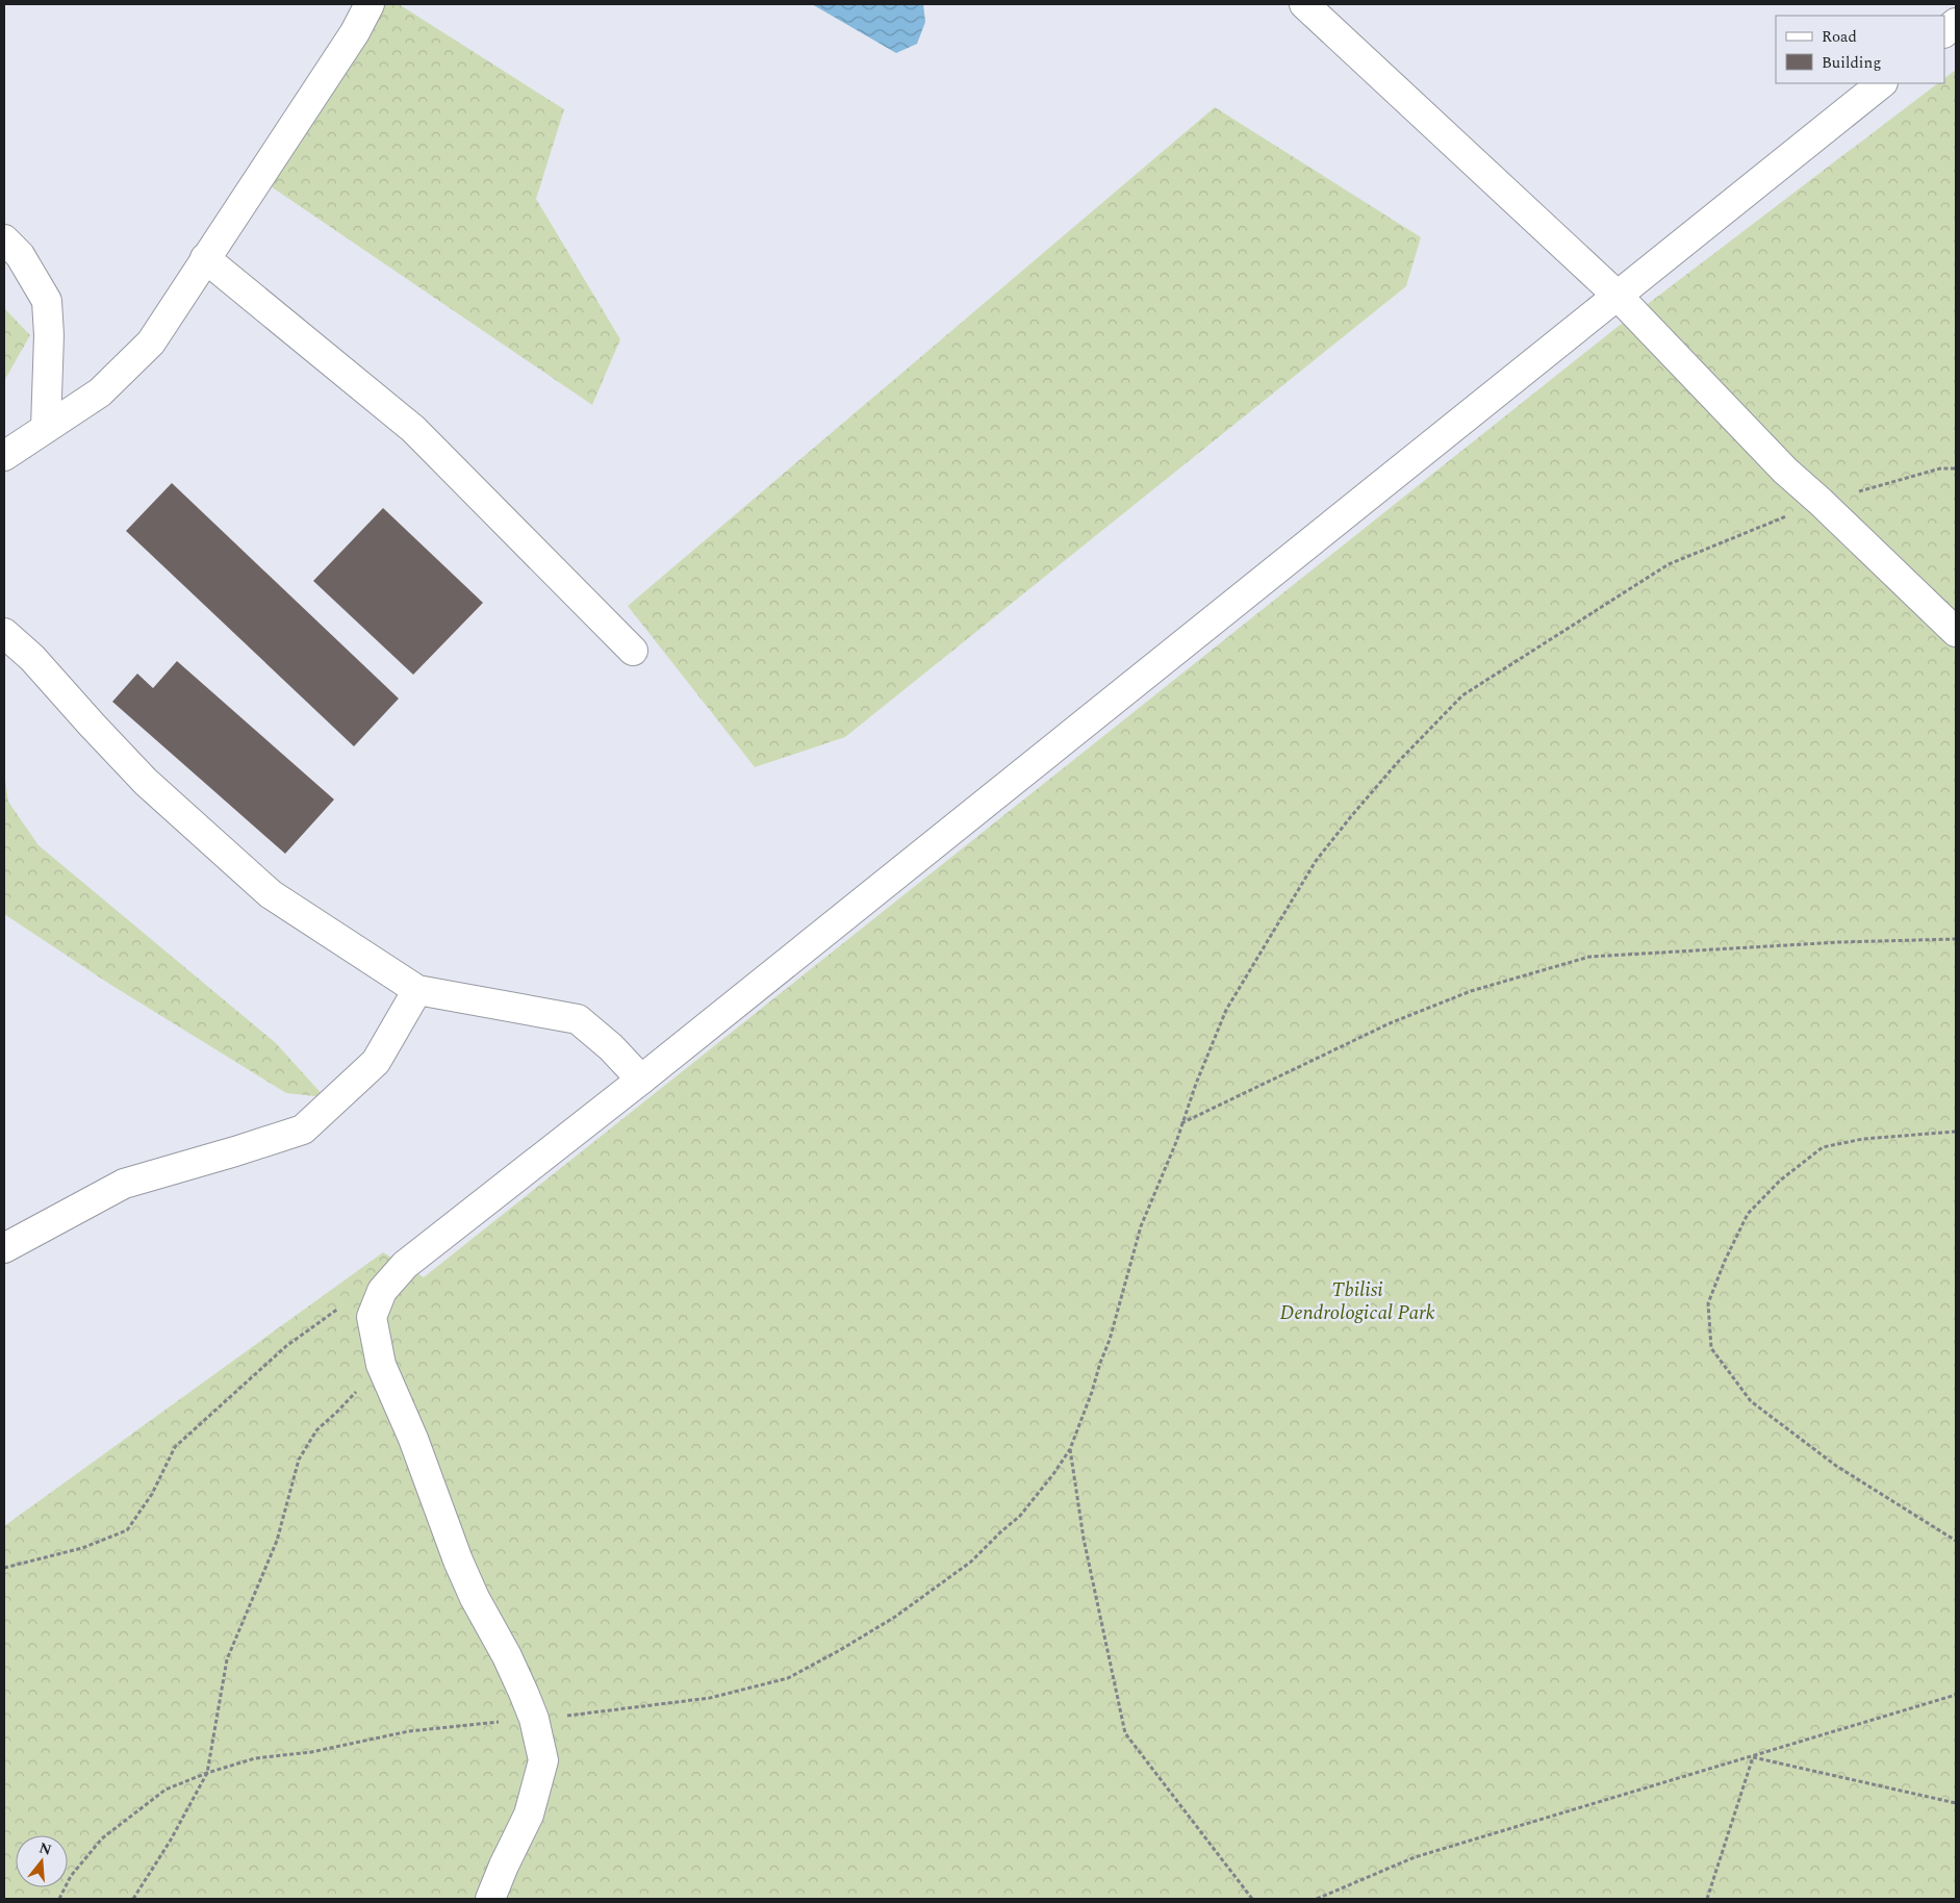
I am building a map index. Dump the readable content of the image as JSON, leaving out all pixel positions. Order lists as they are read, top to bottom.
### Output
{
  "parks": ["Tbilisi Dendrological Park"],
  "legend": ["Road", "Building"],
  "north": "top"
}
